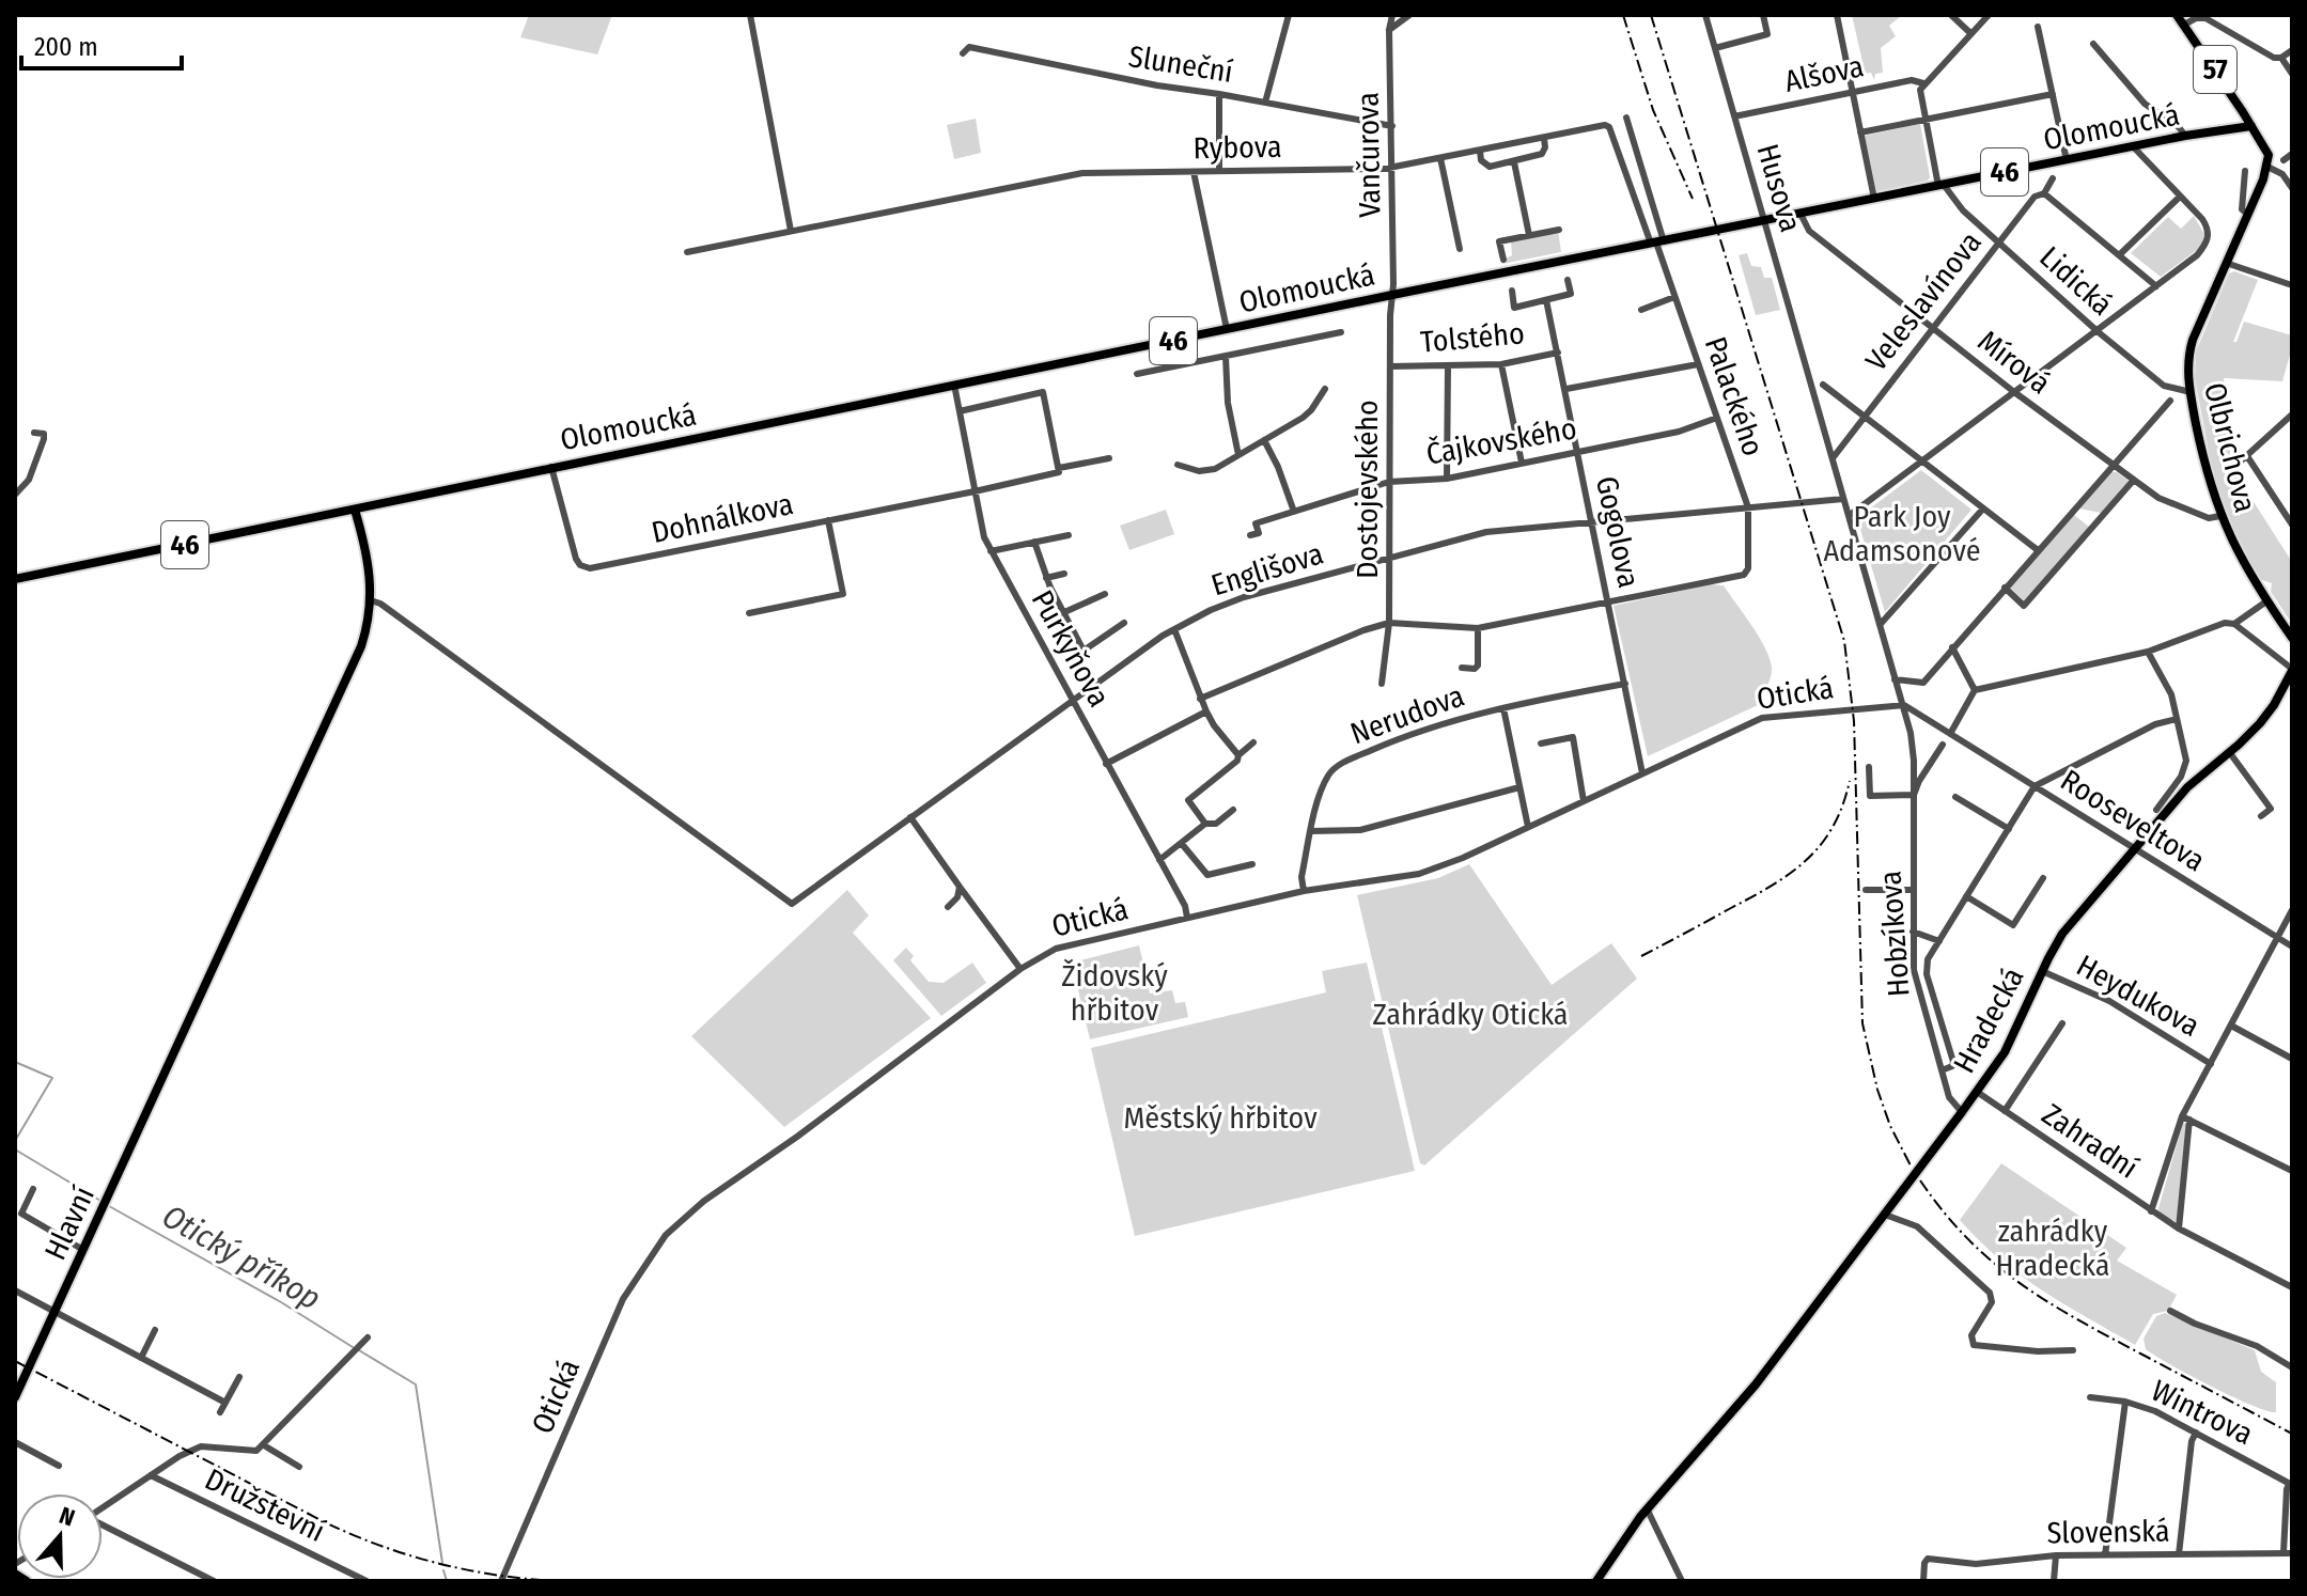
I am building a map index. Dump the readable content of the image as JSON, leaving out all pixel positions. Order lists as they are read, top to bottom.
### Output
{
  "streets": {
    "main road": [
      "57",
      "Olomoucká",
      "46",
      "Olbrichova",
      "Hradecká",
      "Hlavní"
    ],
    "street": [
      "Sluneční",
      "Alšova",
      "Rybova",
      "Vančurova",
      "Husova",
      "Lidická",
      "Veleslavínova",
      "Tolstého",
      "Mírová",
      "Palackého",
      "Čajkovského",
      "Dostojevského",
      "Dohnálkova",
      "Gogolova",
      "Englišova",
      "Purkyňova",
      "Otická",
      "Nerudova",
      "Rooseveltova",
      "Hobzíkova",
      "Heydukova",
      "Zahradní",
      "Wintrova",
      "Družstevní",
      "Slovenská"
    ]
  },
  "crossings": [
    ["Sluneční", "Vančurova"],
    ["57", "Olomoucká"],
    ["Alšova", "Husova"],
    ["Olomoucká", "Rybova"],
    ["Olomoucká", "Vančurova"],
    ["Olomoucká", "46"],
    ["Olomoucká", "Husova"],
    ["Olomoucká", "Lidická"],
    ["Olomoucká", "Mírová"],
    ["Olomoucká", "Palackého"],
    ["Olomoucká", "Dostojevského"],
    ["Olomoucká", "Dohnálkova"],
    ["Olomoucká", "Purkyňova"],
    ["Olomoucká", "Hlavní"],
    ["Rybova", "Vančurova"],
    ["Rybova", "Palackého"],
    ["Vančurova", "Dostojevského"],
    ["46", "Hlavní"],
    ["Husova", "Veleslavínova"],
    ["Husova", "Englišova"],
    ["Husova", "Hobzíkova"],
    ["Lidická", "Veleslavínova"],
    ["Lidická", "Olbrichova"],
    ["Veleslavínova", "Mírová"],
    ["Tolstého", "Dostojevského"],
    ["Tolstého", "Gogolova"],
    ["Mírová", "Olbrichova"],
    ["Palackého", "Čajkovského"],
    ["Palackého", "Gogolova"],
    ["Palackého", "Englišova"],
    ["Čajkovského", "Dostojevského"],
    ["Čajkovského", "Gogolova"],
    ["Dostojevského", "Englišova"],
    ["Dohnálkova", "Purkyňova"],
    ["Gogolova", "Englišova"],
    ["Gogolova", "Otická"],
    ["Gogolova", "Nerudova"],
    ["Englišova", "Purkyňova"],
    ["Englišova", "Hlavní"],
    ["Purkyňova", "Otická"],
    ["Otická", "Nerudova"],
    ["Otická", "Hobzíkova"],
    ["Rooseveltova", "Hradecká"],
    ["Hobzíkova", "Hradecká"],
    ["Heydukova", "Hradecká"],
    ["Hradecká", "Zahradní"],
    ["Wintrova", "Slovenská"]
  ],
  "water": ["Otický příkop"],
  "parks": [
    "Park Joy Adamsonové",
    "Židovský hřbitov",
    "Zahrádky Otická",
    "Městský hřbitov",
    "zahrádky Hradecká"
  ],
  "scale_bar": "200 m",
  "north": "top"
}
